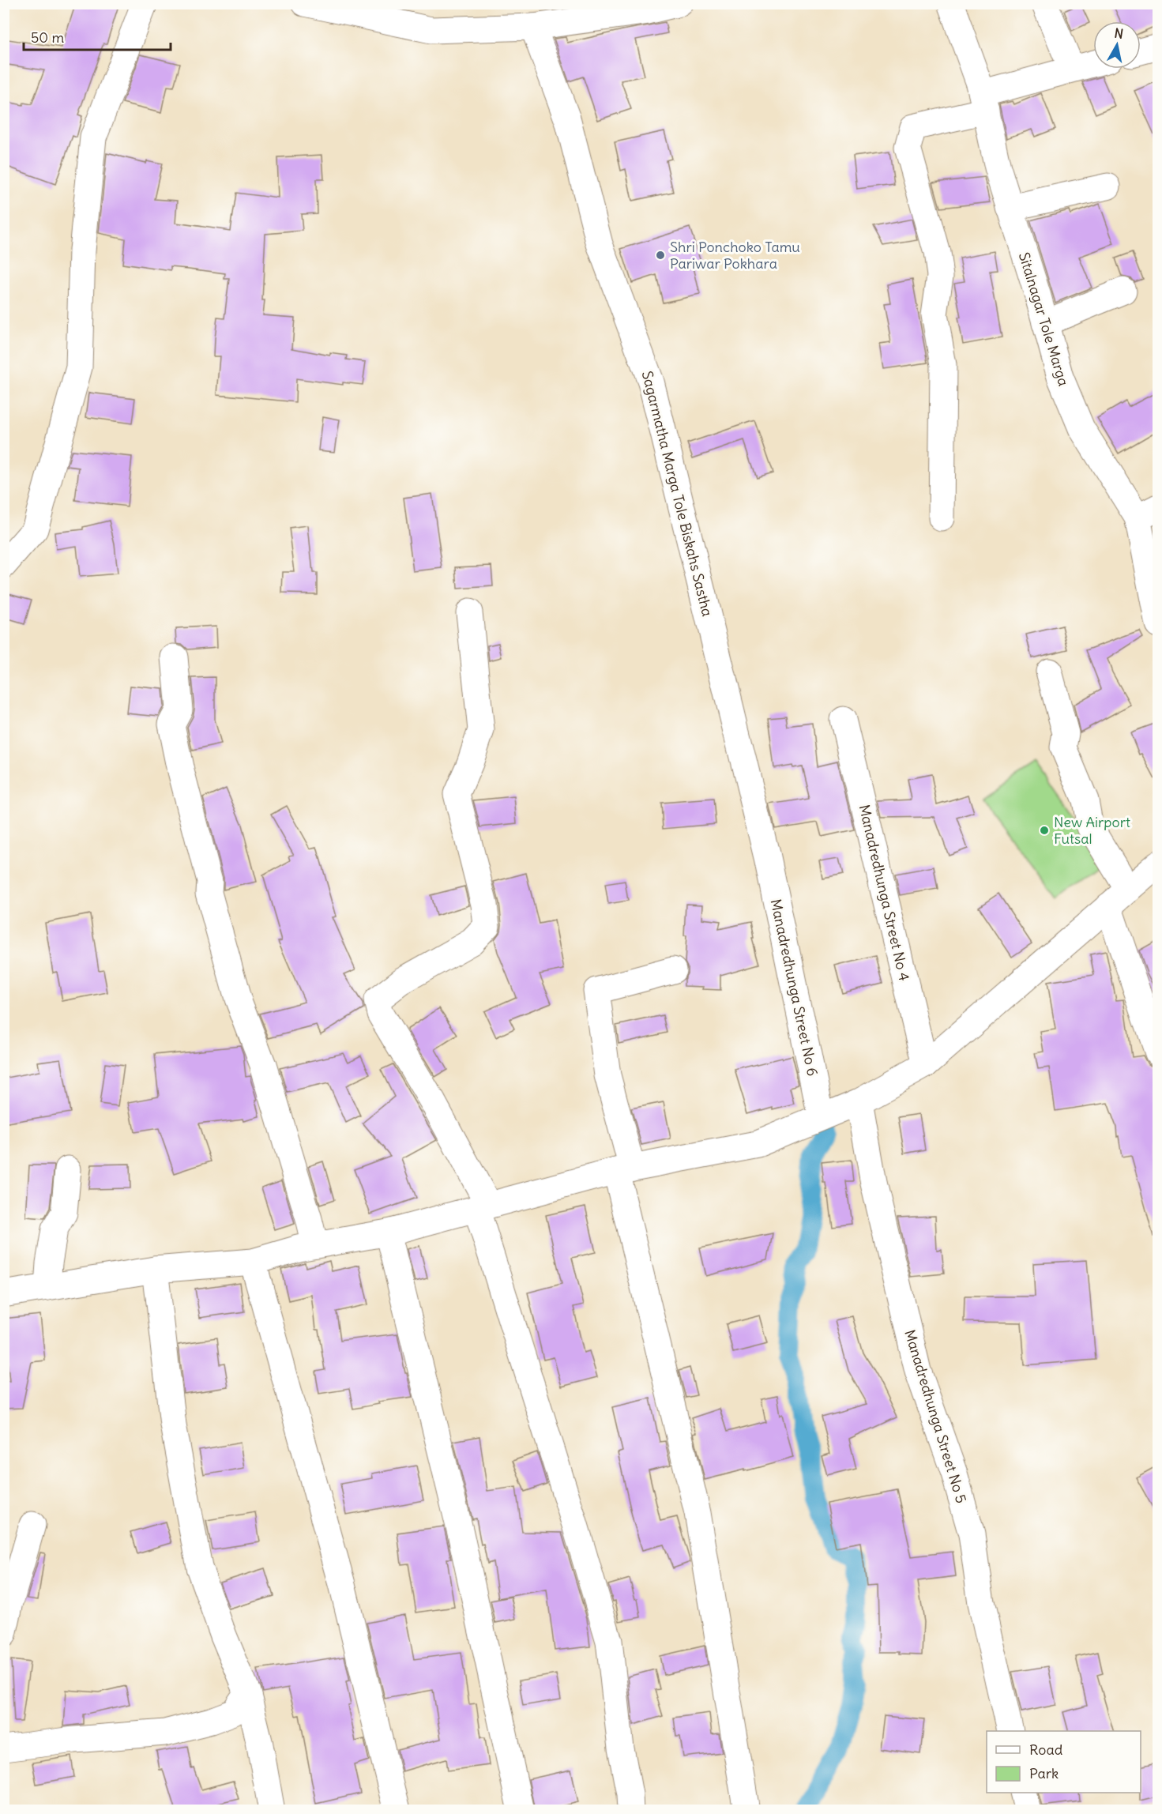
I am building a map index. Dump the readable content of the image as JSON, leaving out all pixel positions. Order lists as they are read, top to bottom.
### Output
{
  "streets": {
    "street": [
      "Sitalnagar Tole Marga",
      "Sagarmatha Marga Tole Biskahs Sastha",
      "Manadredhunga Street No 4",
      "Manadredhunga Street No 6",
      "Manadredhunga Street No 5"
    ]
  },
  "crossings": [
    ["Sagarmatha Marga Tole Biskahs Sastha", "Manadredhunga Street No 6"]
  ],
  "places": ["Shri Ponchoko Tamu Pariwar Pokhara", "New Airport Futsal"],
  "legend": ["Road", "Park"],
  "scale_bar": "50 m",
  "north": "top"
}
